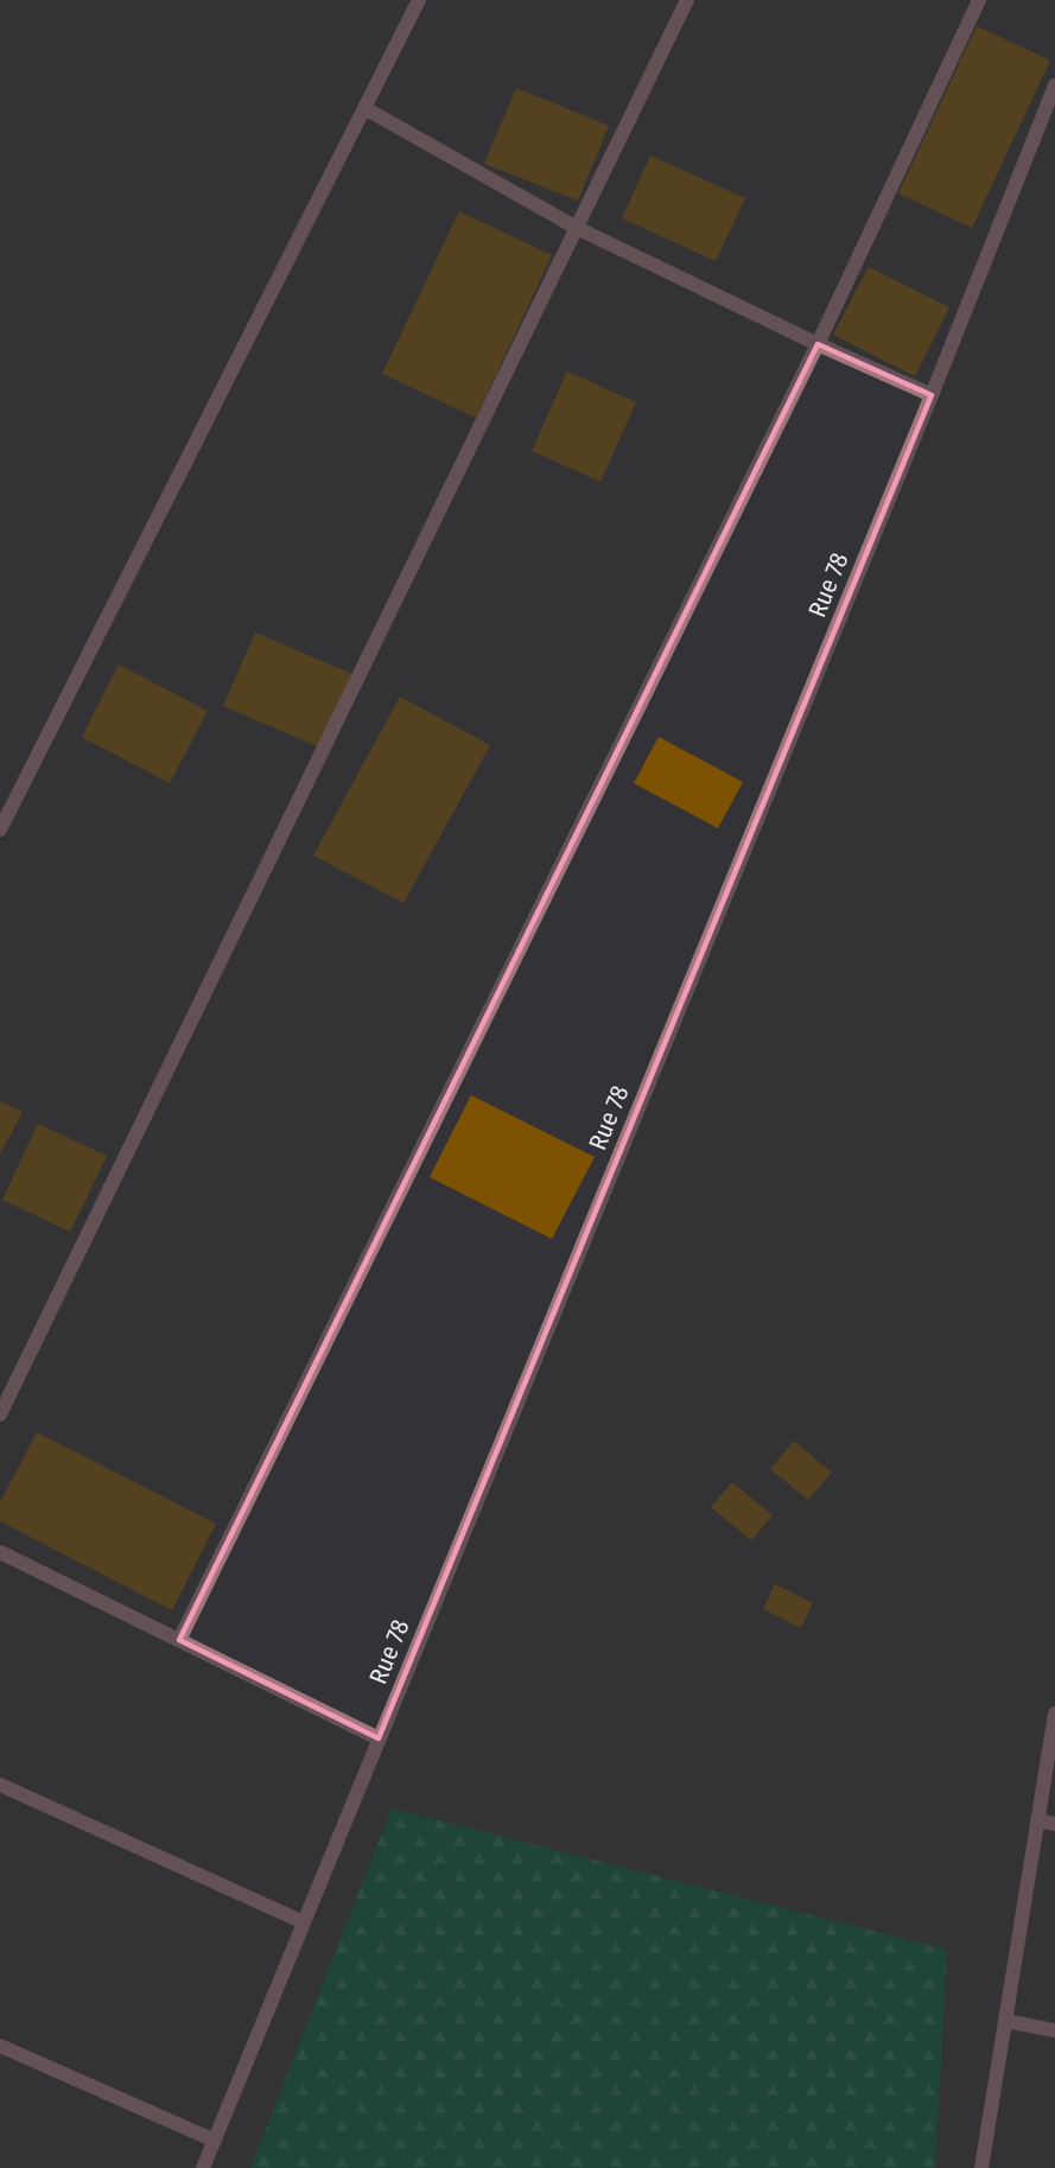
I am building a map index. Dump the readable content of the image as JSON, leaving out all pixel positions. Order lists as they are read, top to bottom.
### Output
{
  "streets": {
    "street": ["Rue 78"]
  }
}
